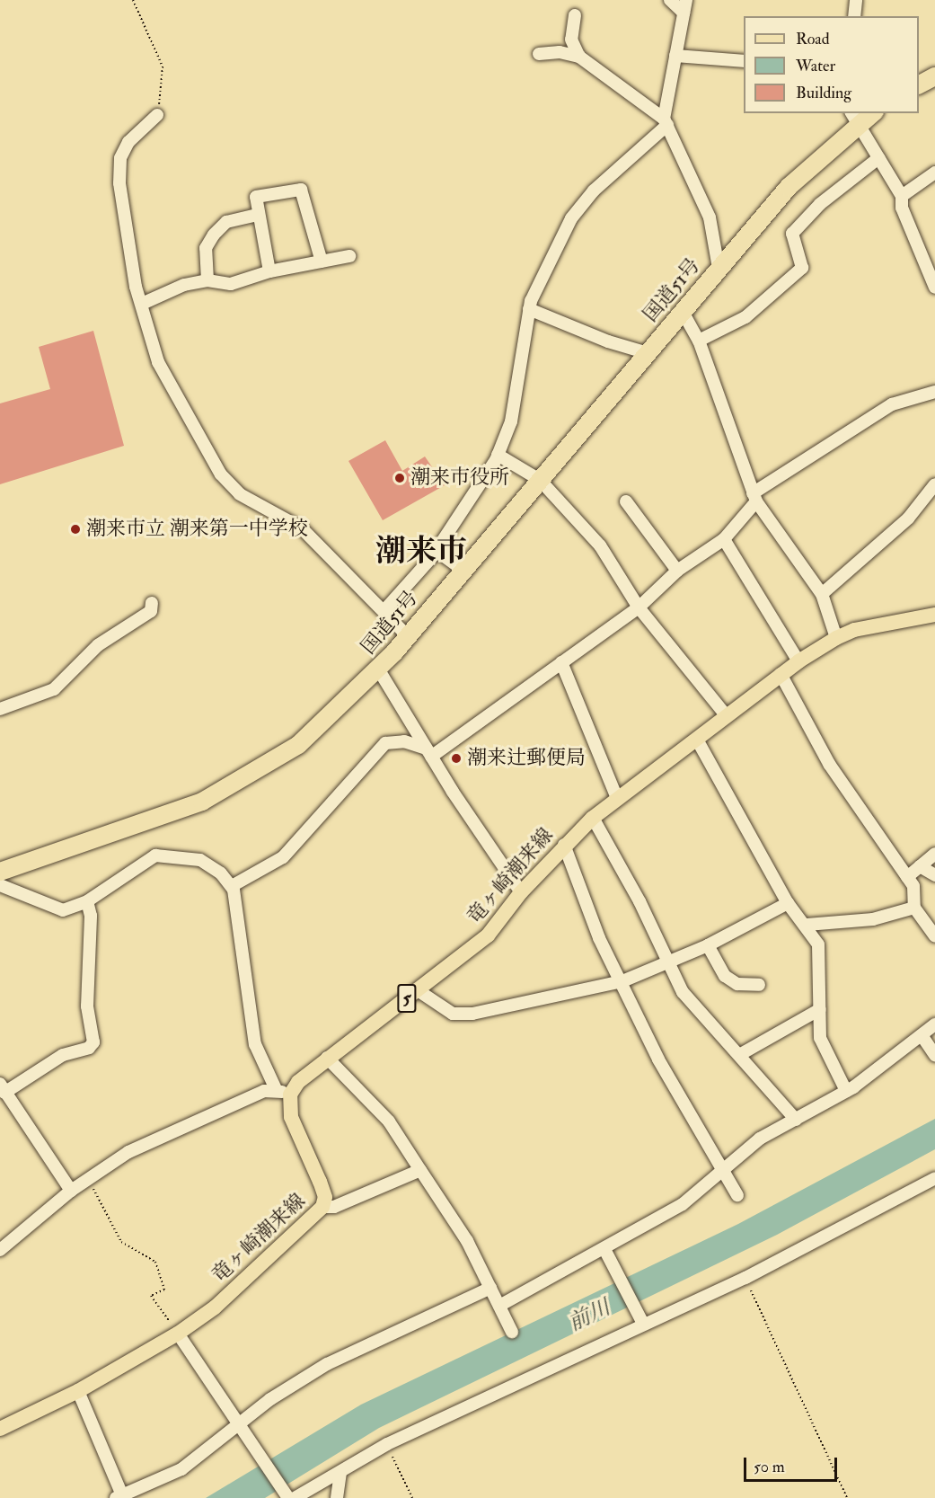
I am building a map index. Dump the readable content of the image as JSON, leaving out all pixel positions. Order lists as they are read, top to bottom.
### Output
{
  "streets": {
    "highway": ["国道51号"],
    "main road": ["竜ヶ崎潮来線", "5"]
  },
  "districts": ["潮来市"],
  "water": ["前川"],
  "places": ["潮来市役所", "潮来市立 潮来第一中学校", "潮来辻郵便局"],
  "legend": ["Road", "Water", "Building"],
  "scale_bar": "50 m"
}
